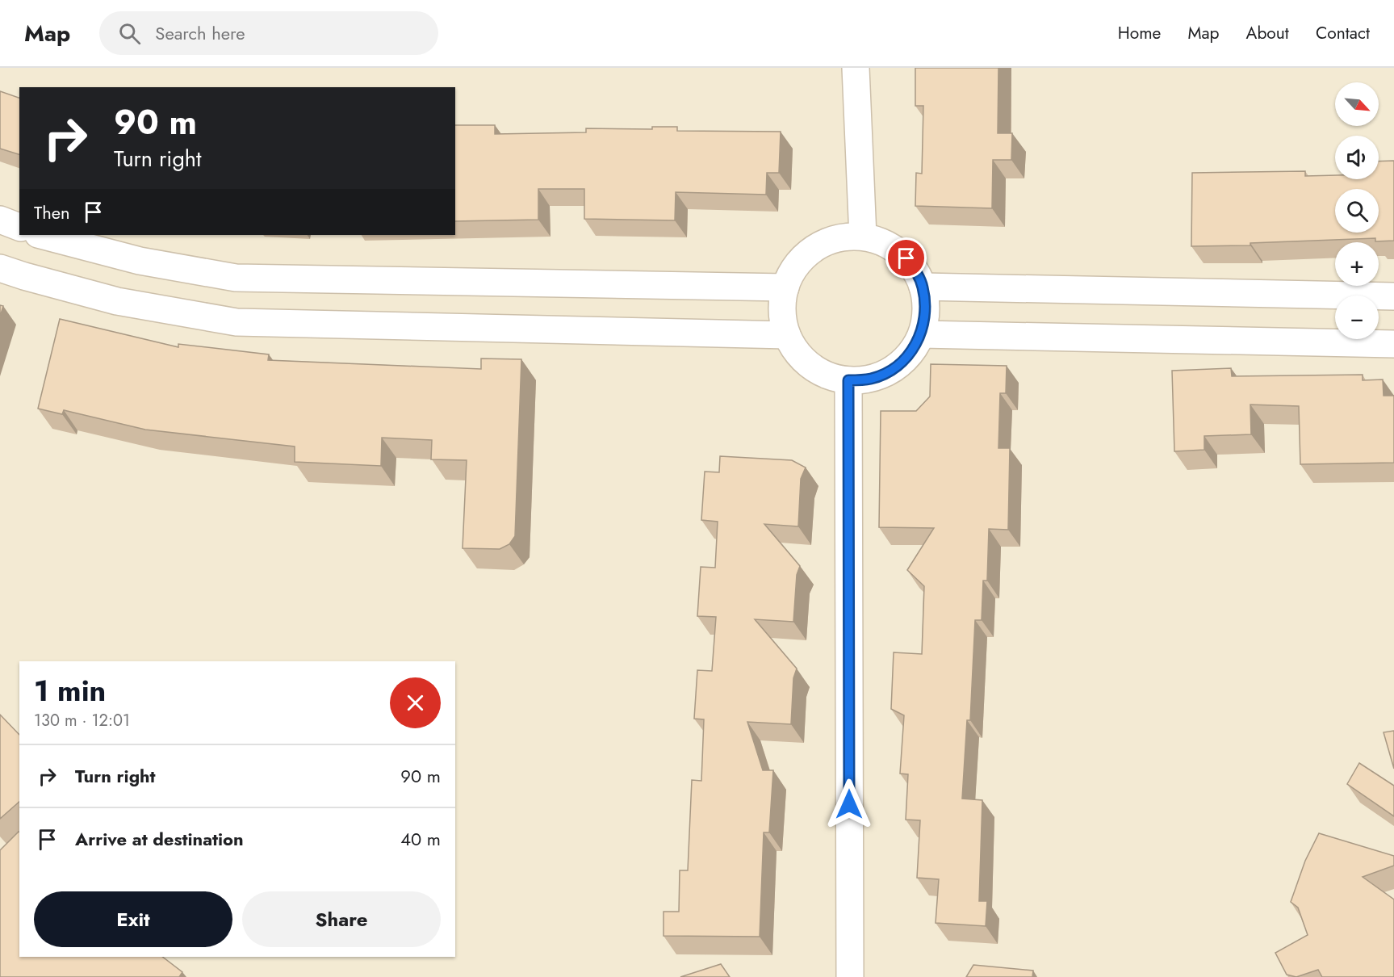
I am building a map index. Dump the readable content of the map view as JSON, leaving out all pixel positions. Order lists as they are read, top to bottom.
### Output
{
  "north": "bottom right",
  "page": {
    "header": "Map",
    "search": "Search here",
    "nav": [
      "Home",
      "Map",
      "About",
      "Contact"
    ],
    "map_buttons": ["+", "−"],
    "turn": ["90 m", "Turn right"],
    "then": "Then",
    "heading": ["1 min", "130 m · 12:01"],
    "list": [
      {
        "name": "Turn right",
        "value": "90 m"
      },
      {
        "name": "Arrive at destination",
        "value": "40 m"
      }
    ],
    "buttons": ["Exit", "Share"]
  }
}
